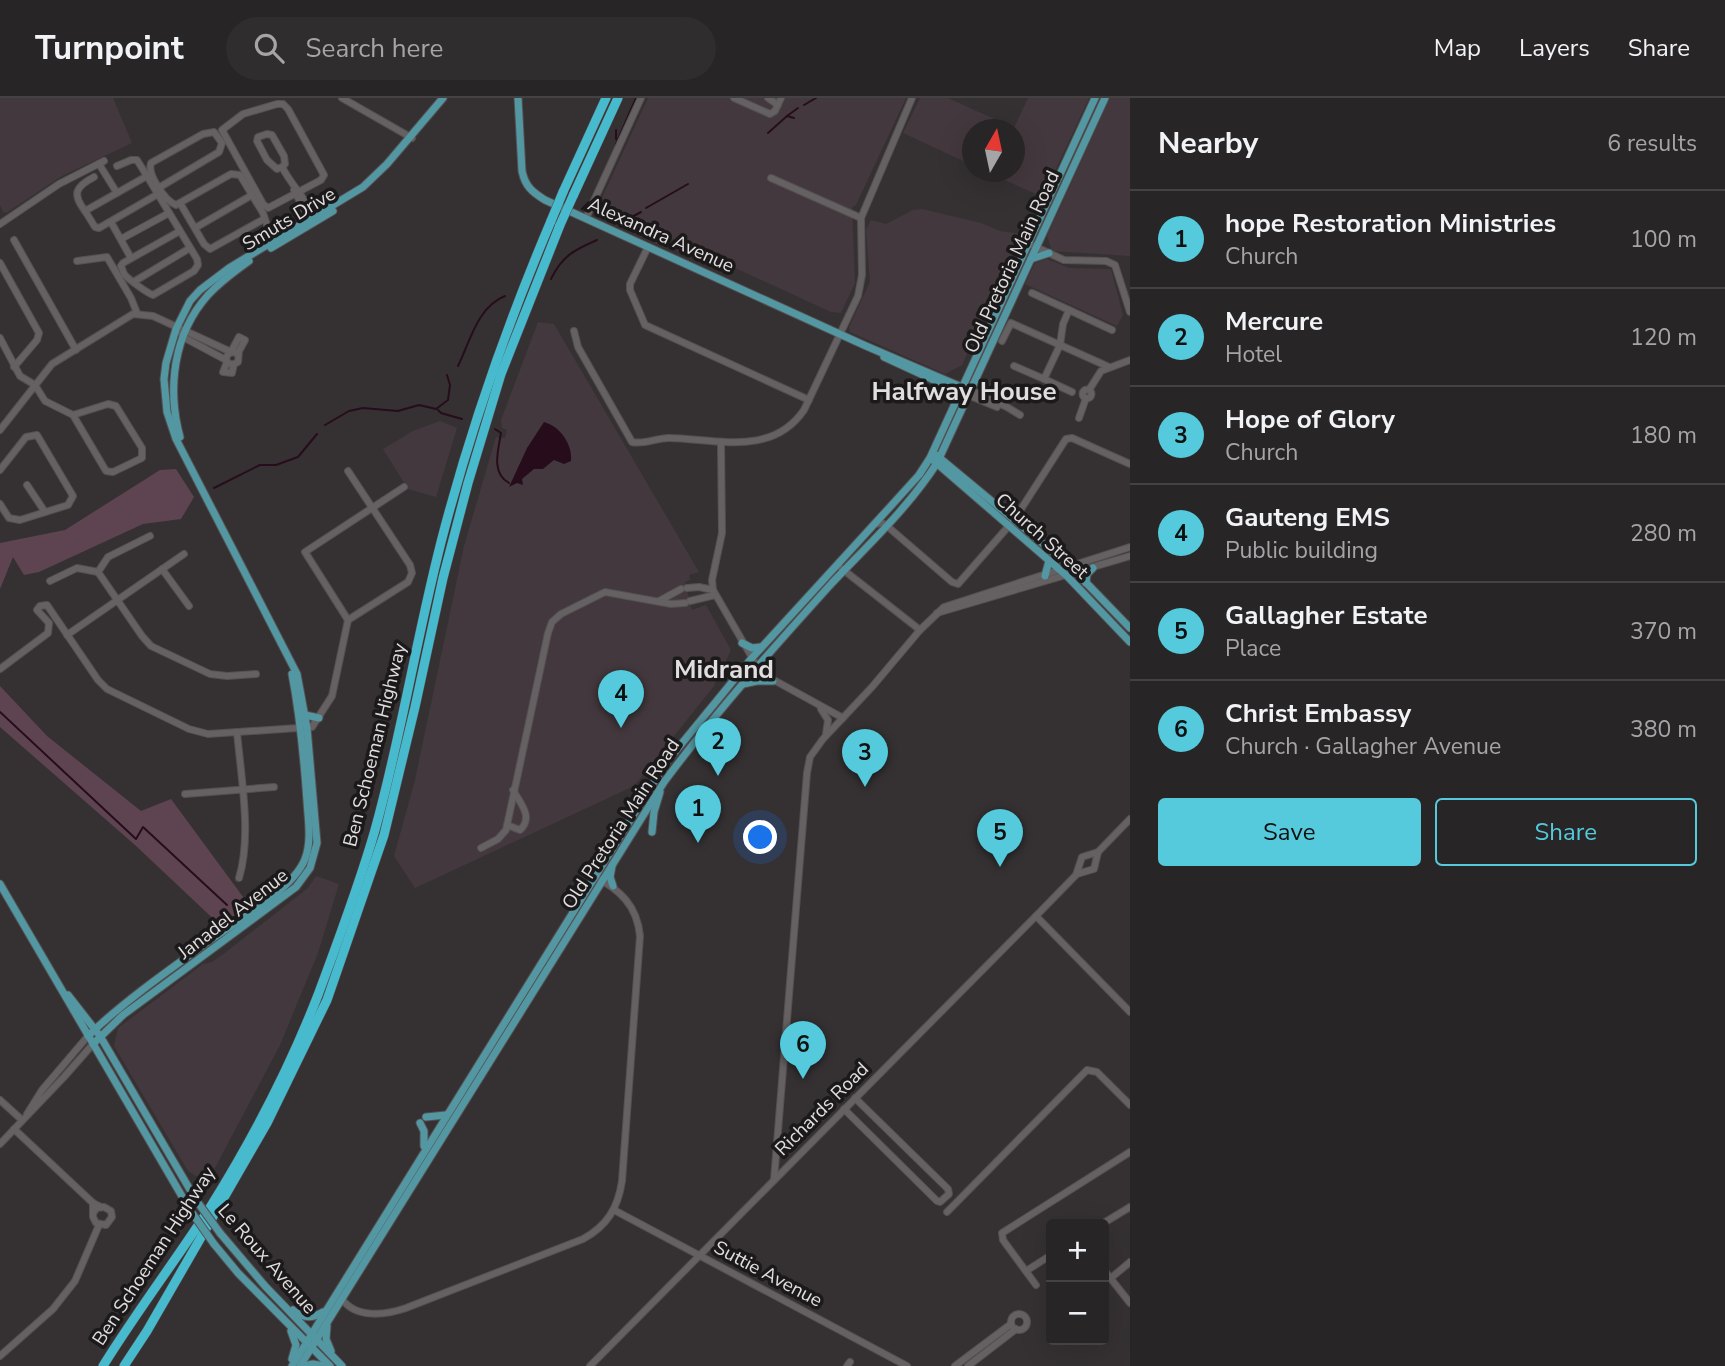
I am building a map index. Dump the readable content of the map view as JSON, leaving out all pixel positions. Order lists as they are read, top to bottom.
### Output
{
  "streets": {
    "highway": ["Ben Schoeman Highway"],
    "main road": [
      "Smuts Drive",
      "Alexandra Avenue",
      "Old Pretoria Main Road",
      "Church Street",
      "Janadel Avenue",
      "Le Roux Avenue"
    ],
    "street": ["Richards Road", "Suttie Avenue"]
  },
  "crossings": [
    ["Smuts Drive", "Janadel Avenue"],
    ["Alexandra Avenue", "Old Pretoria Main Road"],
    ["Old Pretoria Main Road", "Church Street"],
    ["Old Pretoria Main Road", "Le Roux Avenue"],
    ["Janadel Avenue", "Le Roux Avenue"],
    ["Richards Road", "Suttie Avenue"]
  ],
  "districts": ["Halfway House", "Midrand"],
  "north": "top",
  "page": {
    "header": "Turnpoint",
    "search": "Search here",
    "nav": ["Map", "Layers", "Share"],
    "heading": ["Nearby", "6 results"],
    "list": [
      {
        "mark": "1",
        "name": "hope Restoration Ministries",
        "note": "Church",
        "value": "100 m"
      },
      {
        "mark": "2",
        "name": "Mercure",
        "note": "Hotel",
        "value": "120 m"
      },
      {
        "mark": "3",
        "name": "Hope of Glory",
        "note": "Church",
        "value": "180 m"
      },
      {
        "mark": "4",
        "name": "Gauteng EMS",
        "note": "Public building",
        "value": "280 m"
      },
      {
        "mark": "5",
        "name": "Gallagher Estate",
        "note": "Place",
        "value": "370 m"
      },
      {
        "mark": "6",
        "name": "Christ Embassy",
        "note": "Church · Gallagher Avenue",
        "value": "380 m"
      }
    ],
    "pins": [
      "4",
      "2",
      "3",
      "1",
      "5",
      "6"
    ],
    "buttons": ["Save", "Share"],
    "map_buttons": ["+", "−"]
  }
}
